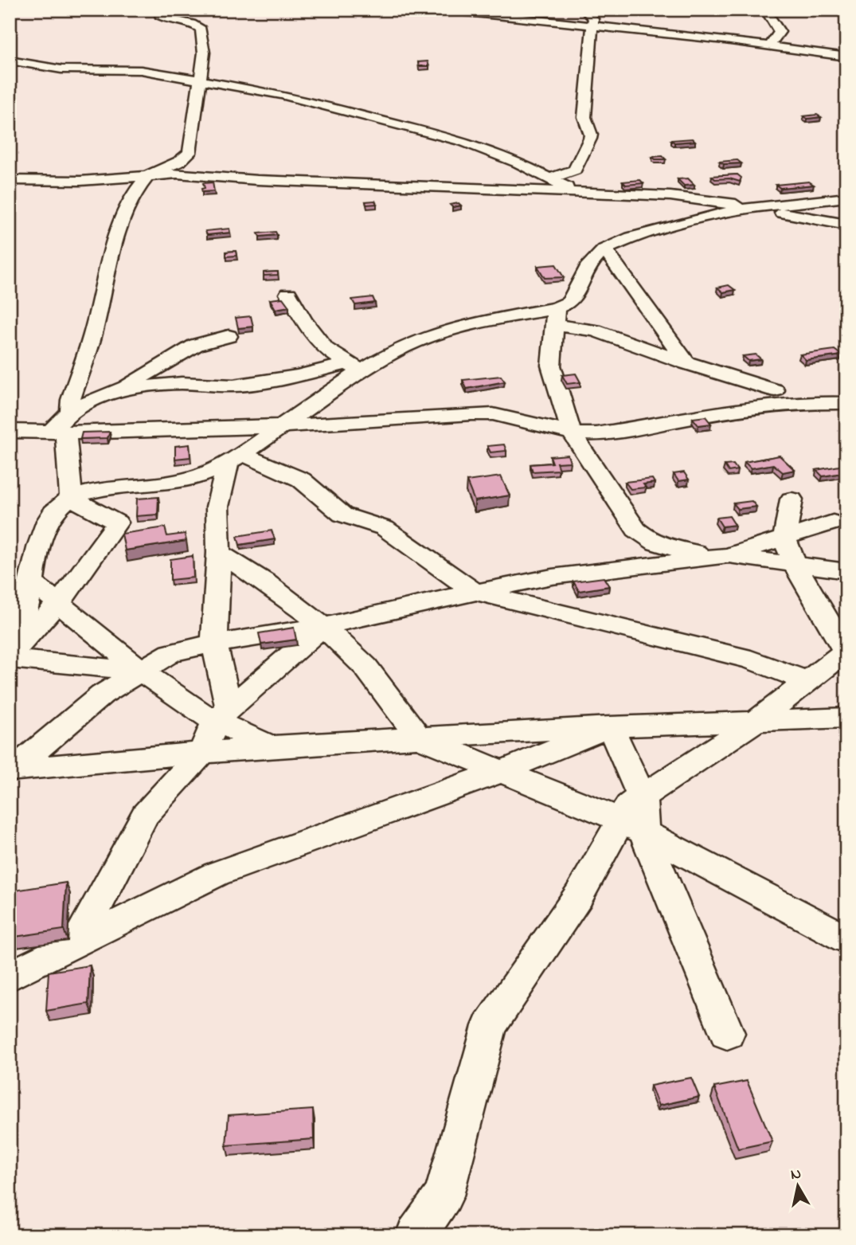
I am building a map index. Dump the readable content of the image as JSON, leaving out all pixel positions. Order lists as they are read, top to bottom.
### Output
{
  "north": "top"
}
